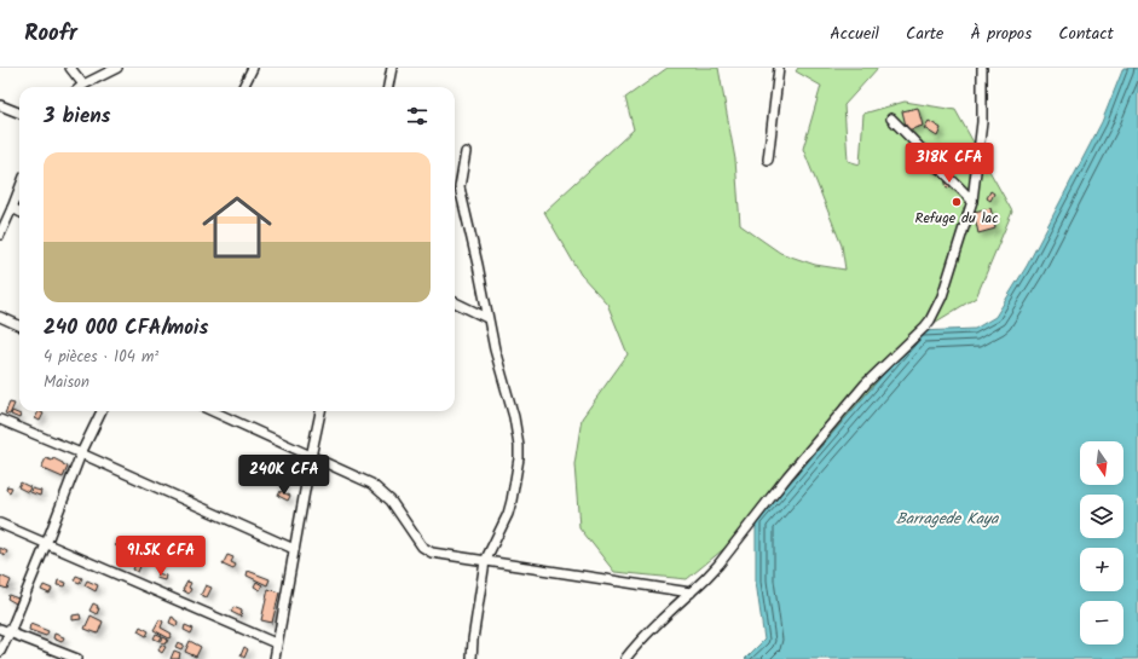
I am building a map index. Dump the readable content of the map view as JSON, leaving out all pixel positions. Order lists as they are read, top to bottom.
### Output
{
  "water": ["Barragede Kaya"],
  "places": ["Refuge du lac"],
  "north": "bottom",
  "page": {
    "header": "Roofr",
    "nav": [
      "Accueil",
      "Carte",
      "À propos",
      "Contact"
    ],
    "heading": "3 biens",
    "price": ["318K CFA", "240K CFA", "91.5K CFA"],
    "list": [
      {
        "name": "240 000 CFA/mois",
        "note": "4 pièces · 104 m² · Maison"
      }
    ],
    "map_buttons": ["+", "−"]
  }
}
